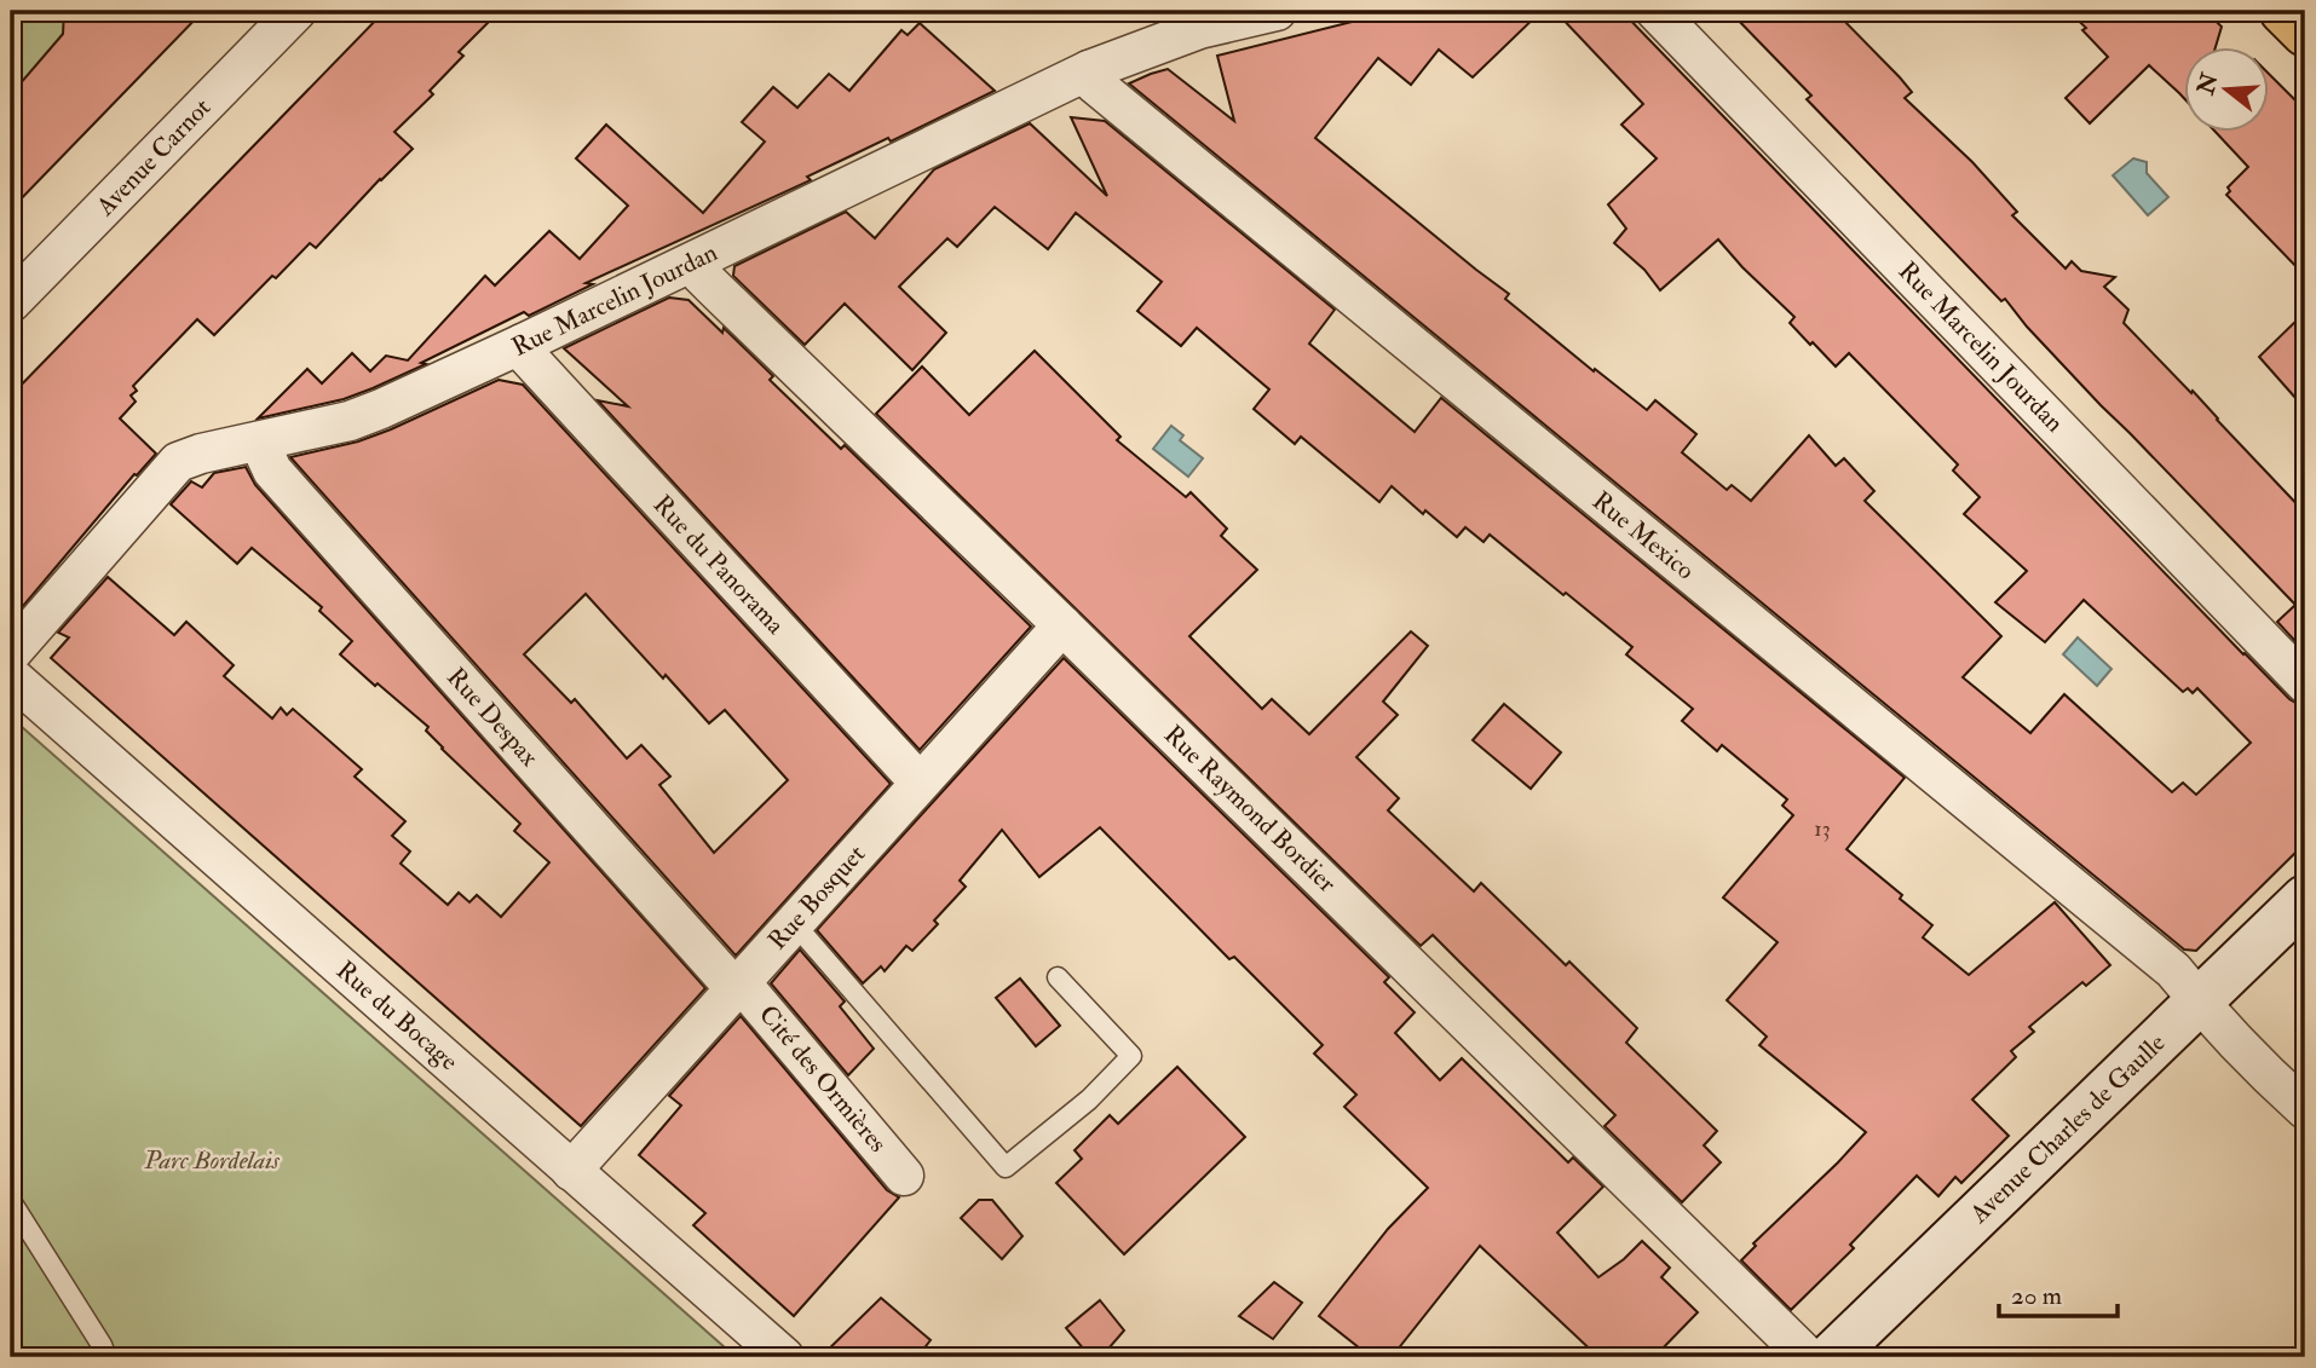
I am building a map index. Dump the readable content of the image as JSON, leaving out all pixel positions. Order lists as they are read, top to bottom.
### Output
{
  "streets": {
    "main road": ["Avenue Charles de Gaulle"],
    "street": [
      "Avenue Carnot",
      "Rue Marcelin Jourdan",
      "Rue Mexico",
      "Rue du Panorama",
      "Rue Despax",
      "Rue Raymond Bordier",
      "Rue Bosquet",
      "Rue du Bocage",
      "Cité des Ormières"
    ]
  },
  "crossings": [
    ["Rue Marcelin Jourdan", "Rue Mexico"],
    ["Rue Marcelin Jourdan", "Rue du Panorama"],
    ["Rue Marcelin Jourdan", "Rue Despax"],
    ["Rue Marcelin Jourdan", "Rue Raymond Bordier"],
    ["Rue Mexico", "Avenue Charles de Gaulle"],
    ["Rue du Panorama", "Rue Bosquet"],
    ["Rue Despax", "Rue Bosquet"],
    ["Rue Despax", "Cité des Ormières"],
    ["Rue Raymond Bordier", "Rue Bosquet"],
    ["Rue Bosquet", "Rue du Bocage"],
    ["Rue Bosquet", "Cité des Ormières"]
  ],
  "parks": ["Parc Bordelais"],
  "house_numbers": ["13"],
  "scale_bar": "20 m",
  "north": "left"
}
